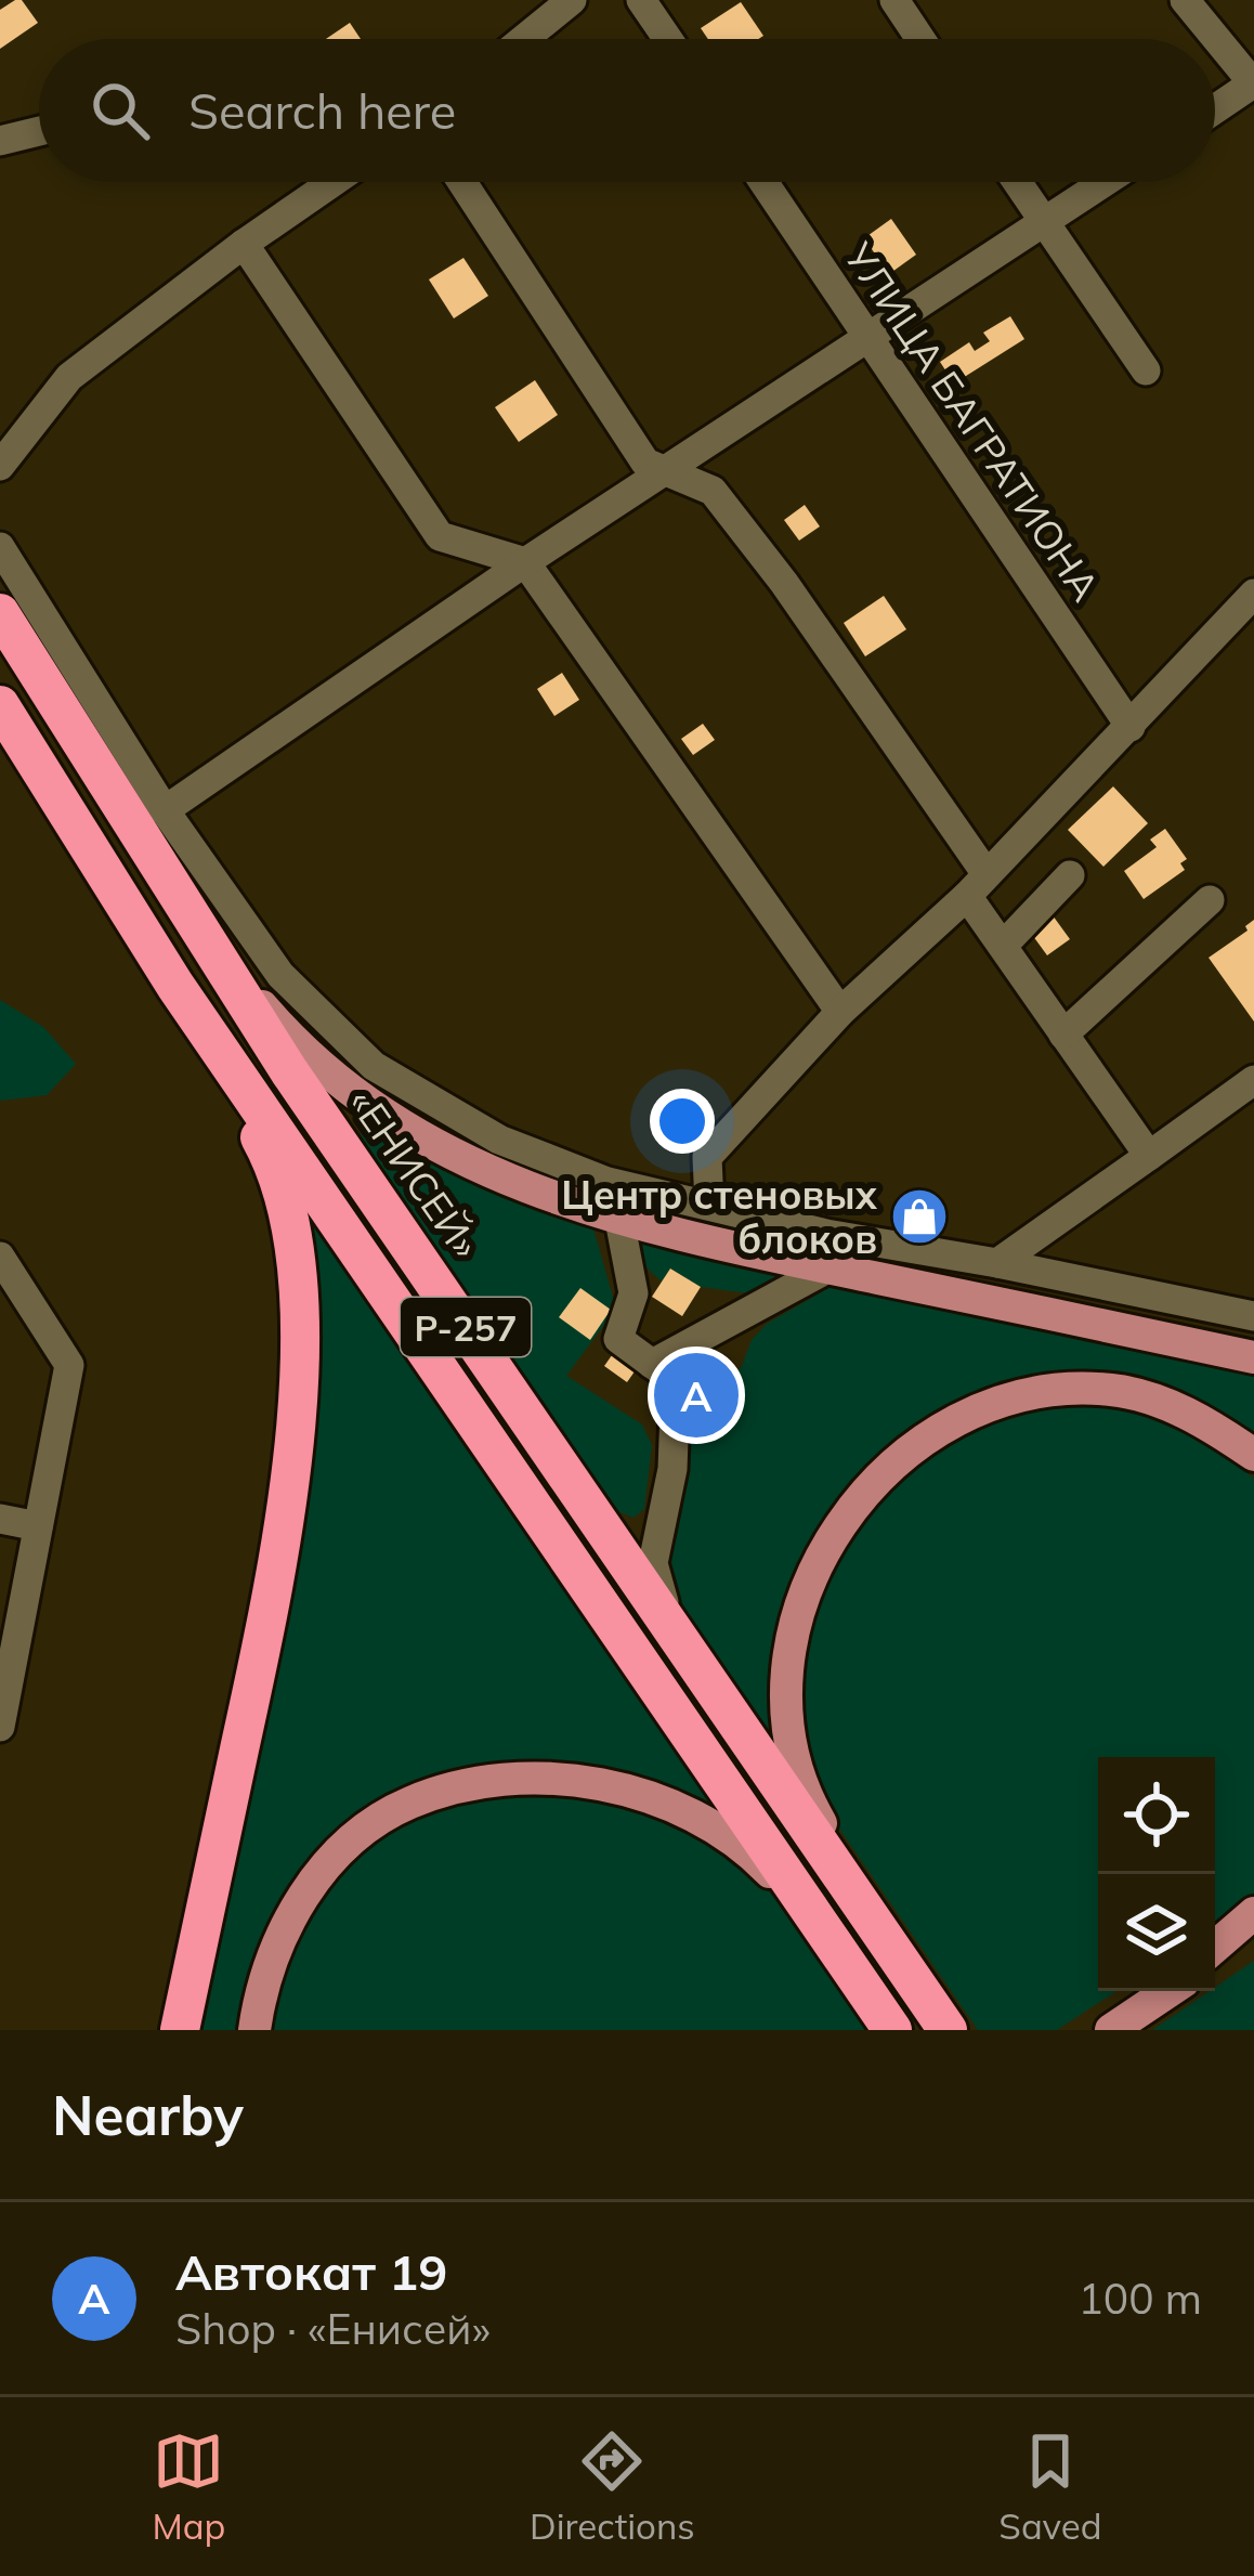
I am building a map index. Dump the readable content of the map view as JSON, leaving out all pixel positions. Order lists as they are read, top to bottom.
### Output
{
  "streets": {
    "highway": ["«ЕНИСЕЙ»", "Р-257"],
    "street": ["УЛИЦА БАГРАТИОНА"]
  },
  "places": {
    "shop": ["Центр стеновых блоков"]
  },
  "page": {
    "search": "Search here",
    "pins": "A",
    "heading": "Nearby",
    "list": [
      {
        "mark": "A",
        "name": "Автокат 19",
        "note": "Shop · «Енисей»",
        "value": "100 m"
      }
    ],
    "nav": ["Map", "Directions", "Saved"]
  }
}
